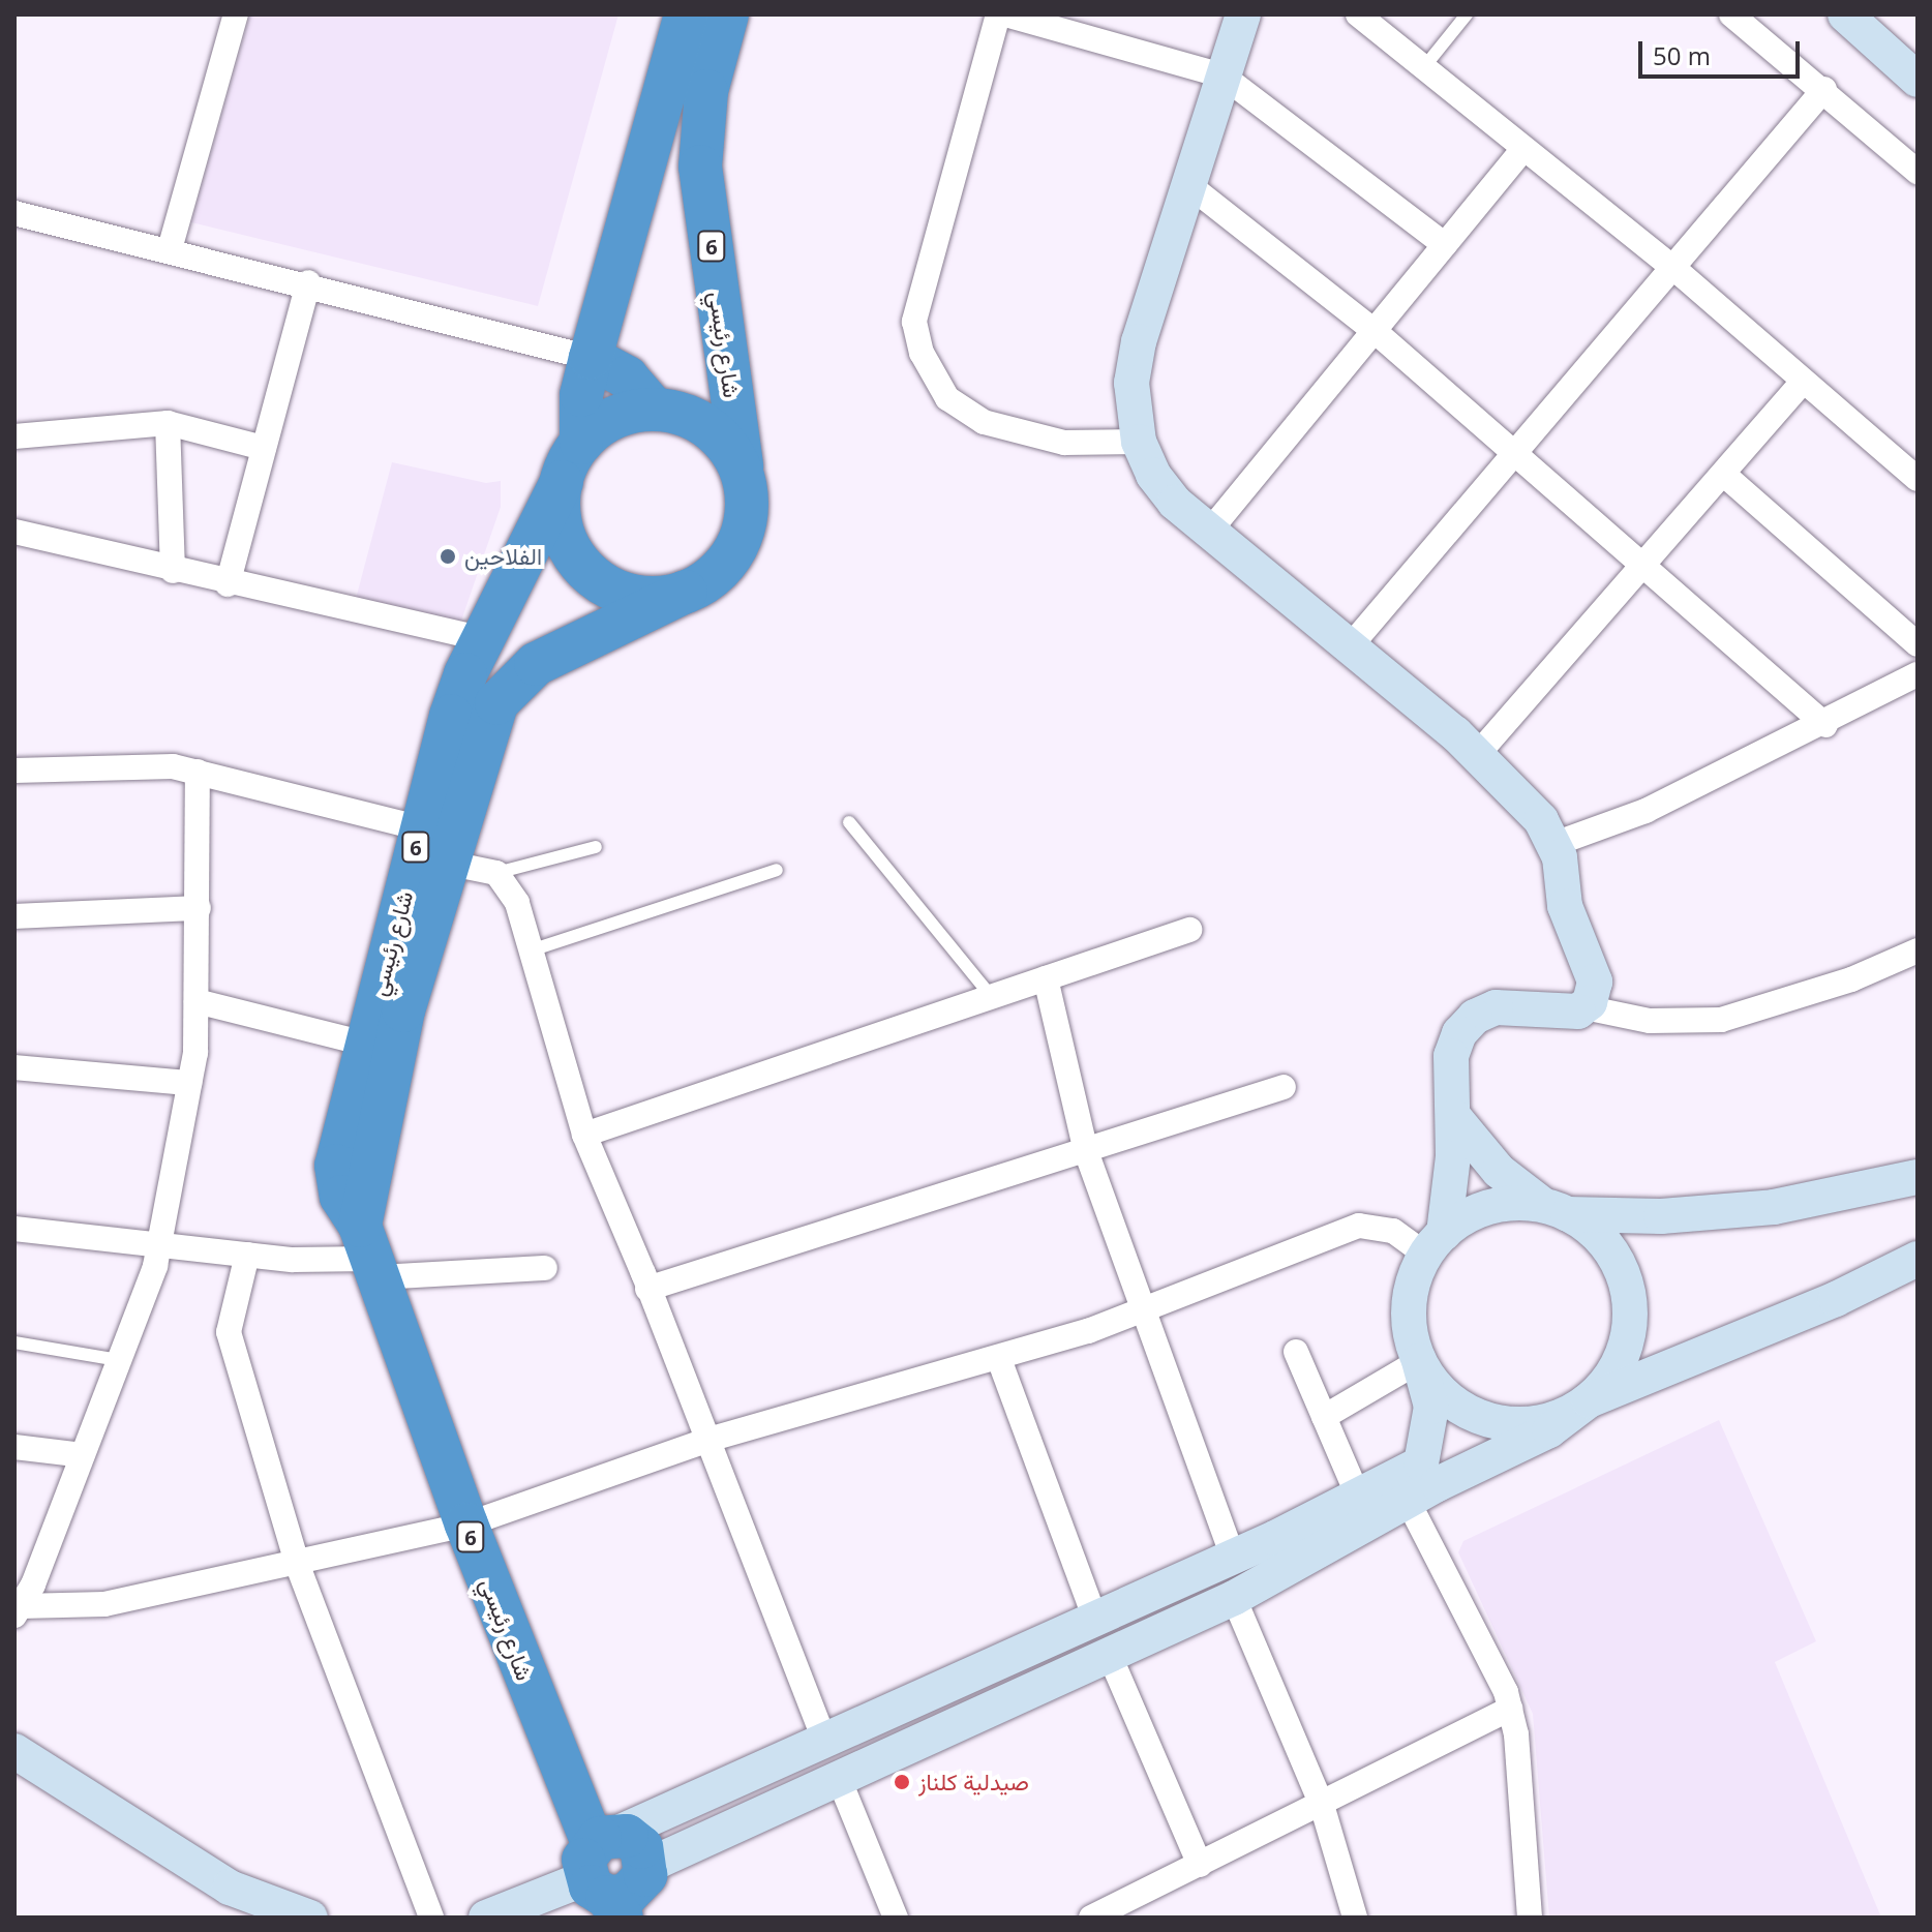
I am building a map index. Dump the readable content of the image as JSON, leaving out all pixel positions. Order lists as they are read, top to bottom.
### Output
{
  "streets": {
    "highway": ["6", "شارع رئيسي"]
  },
  "places": ["الفلاحين", "صيدلية كلناز"],
  "scale_bar": "50 m"
}
